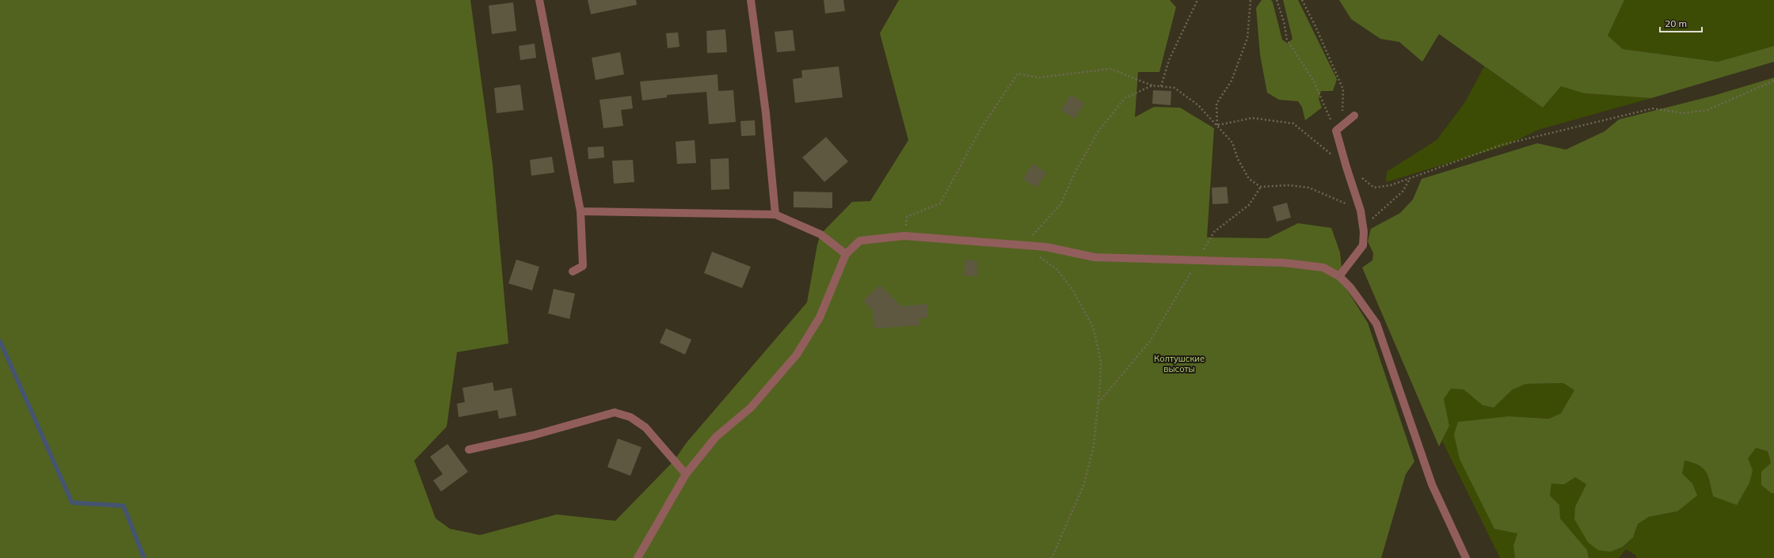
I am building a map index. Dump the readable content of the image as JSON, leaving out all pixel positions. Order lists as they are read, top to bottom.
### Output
{
  "parks": ["Колтушские высоты"],
  "scale_bar": "20 m"
}
